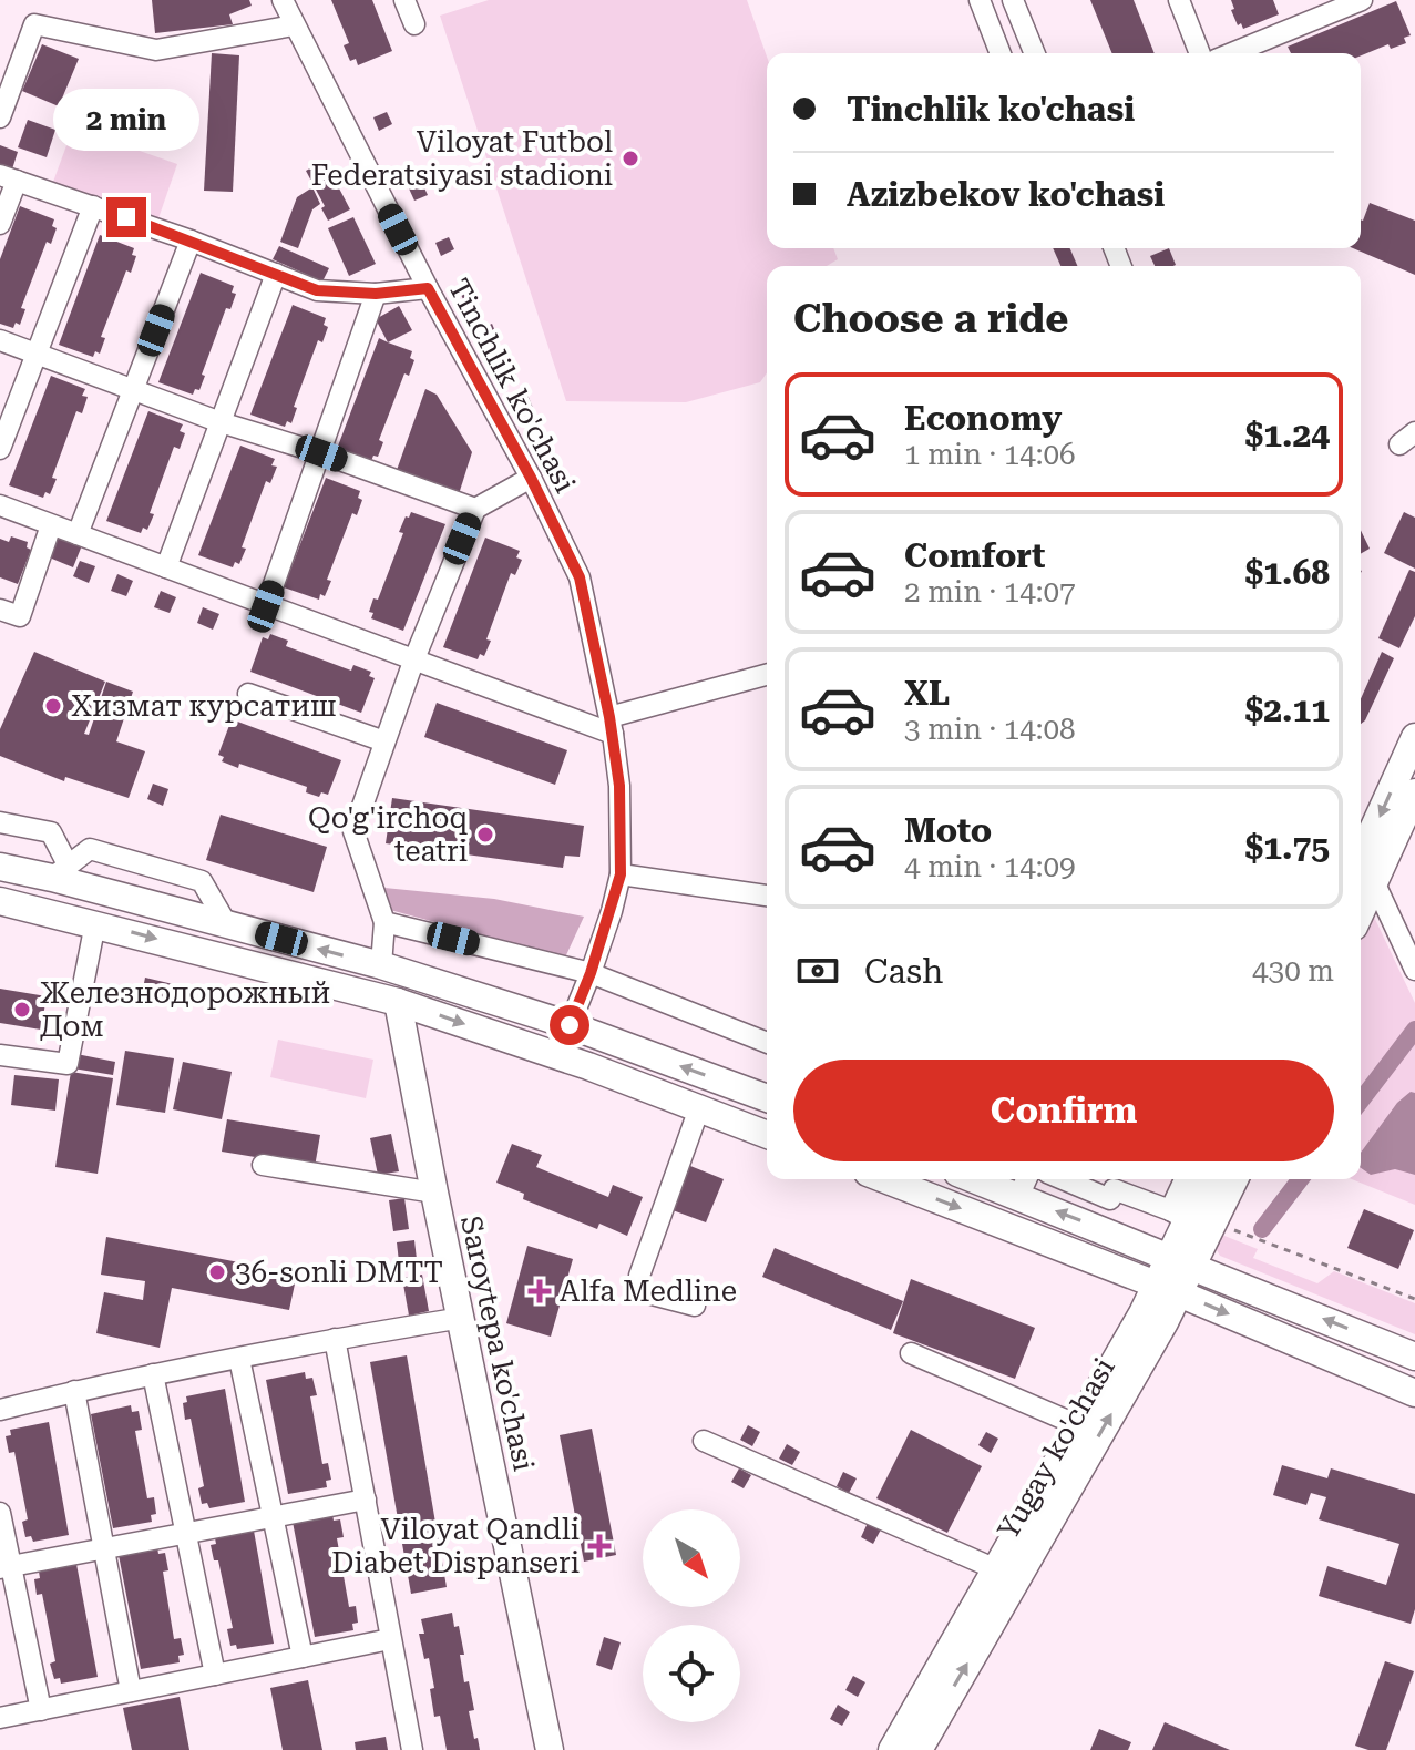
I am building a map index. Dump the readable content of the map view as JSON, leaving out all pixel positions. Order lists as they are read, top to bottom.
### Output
{
  "streets": {
    "main road": ["Saroytepa ko'chasi", "Yugay ko'chasi"],
    "street": ["Tinchlik ko'chasi"]
  },
  "places": {
    "other": [
      "Viloyat Futbol Federatsiyasi stadioni",
      "Хизмат курсатиш",
      "Qo'g'irchoq teatri",
      "Железнодорожный Дом",
      "36-sonli DMTT"
    ],
    "health": ["Alfa Medline", "Viloyat Qandli Diabet Dispanseri"]
  },
  "north": "bottom right",
  "page": {
    "banner": ["Tinchlik ko'chasi", "Azizbekov ko'chasi"],
    "bubble": "2 min",
    "heading": "Choose a ride",
    "list": [
      {
        "name": "Economy",
        "note": "1 min · 14:06",
        "value": "$1.24"
      },
      {
        "name": "Comfort",
        "note": "2 min · 14:07",
        "value": "$1.68"
      },
      {
        "name": "XL",
        "note": "3 min · 14:08",
        "value": "$2.11"
      },
      {
        "name": "Moto",
        "note": "4 min · 14:09",
        "value": "$1.75"
      }
    ],
    "pay": ["Cash", "430 m"],
    "buttons": "Confirm"
  }
}
